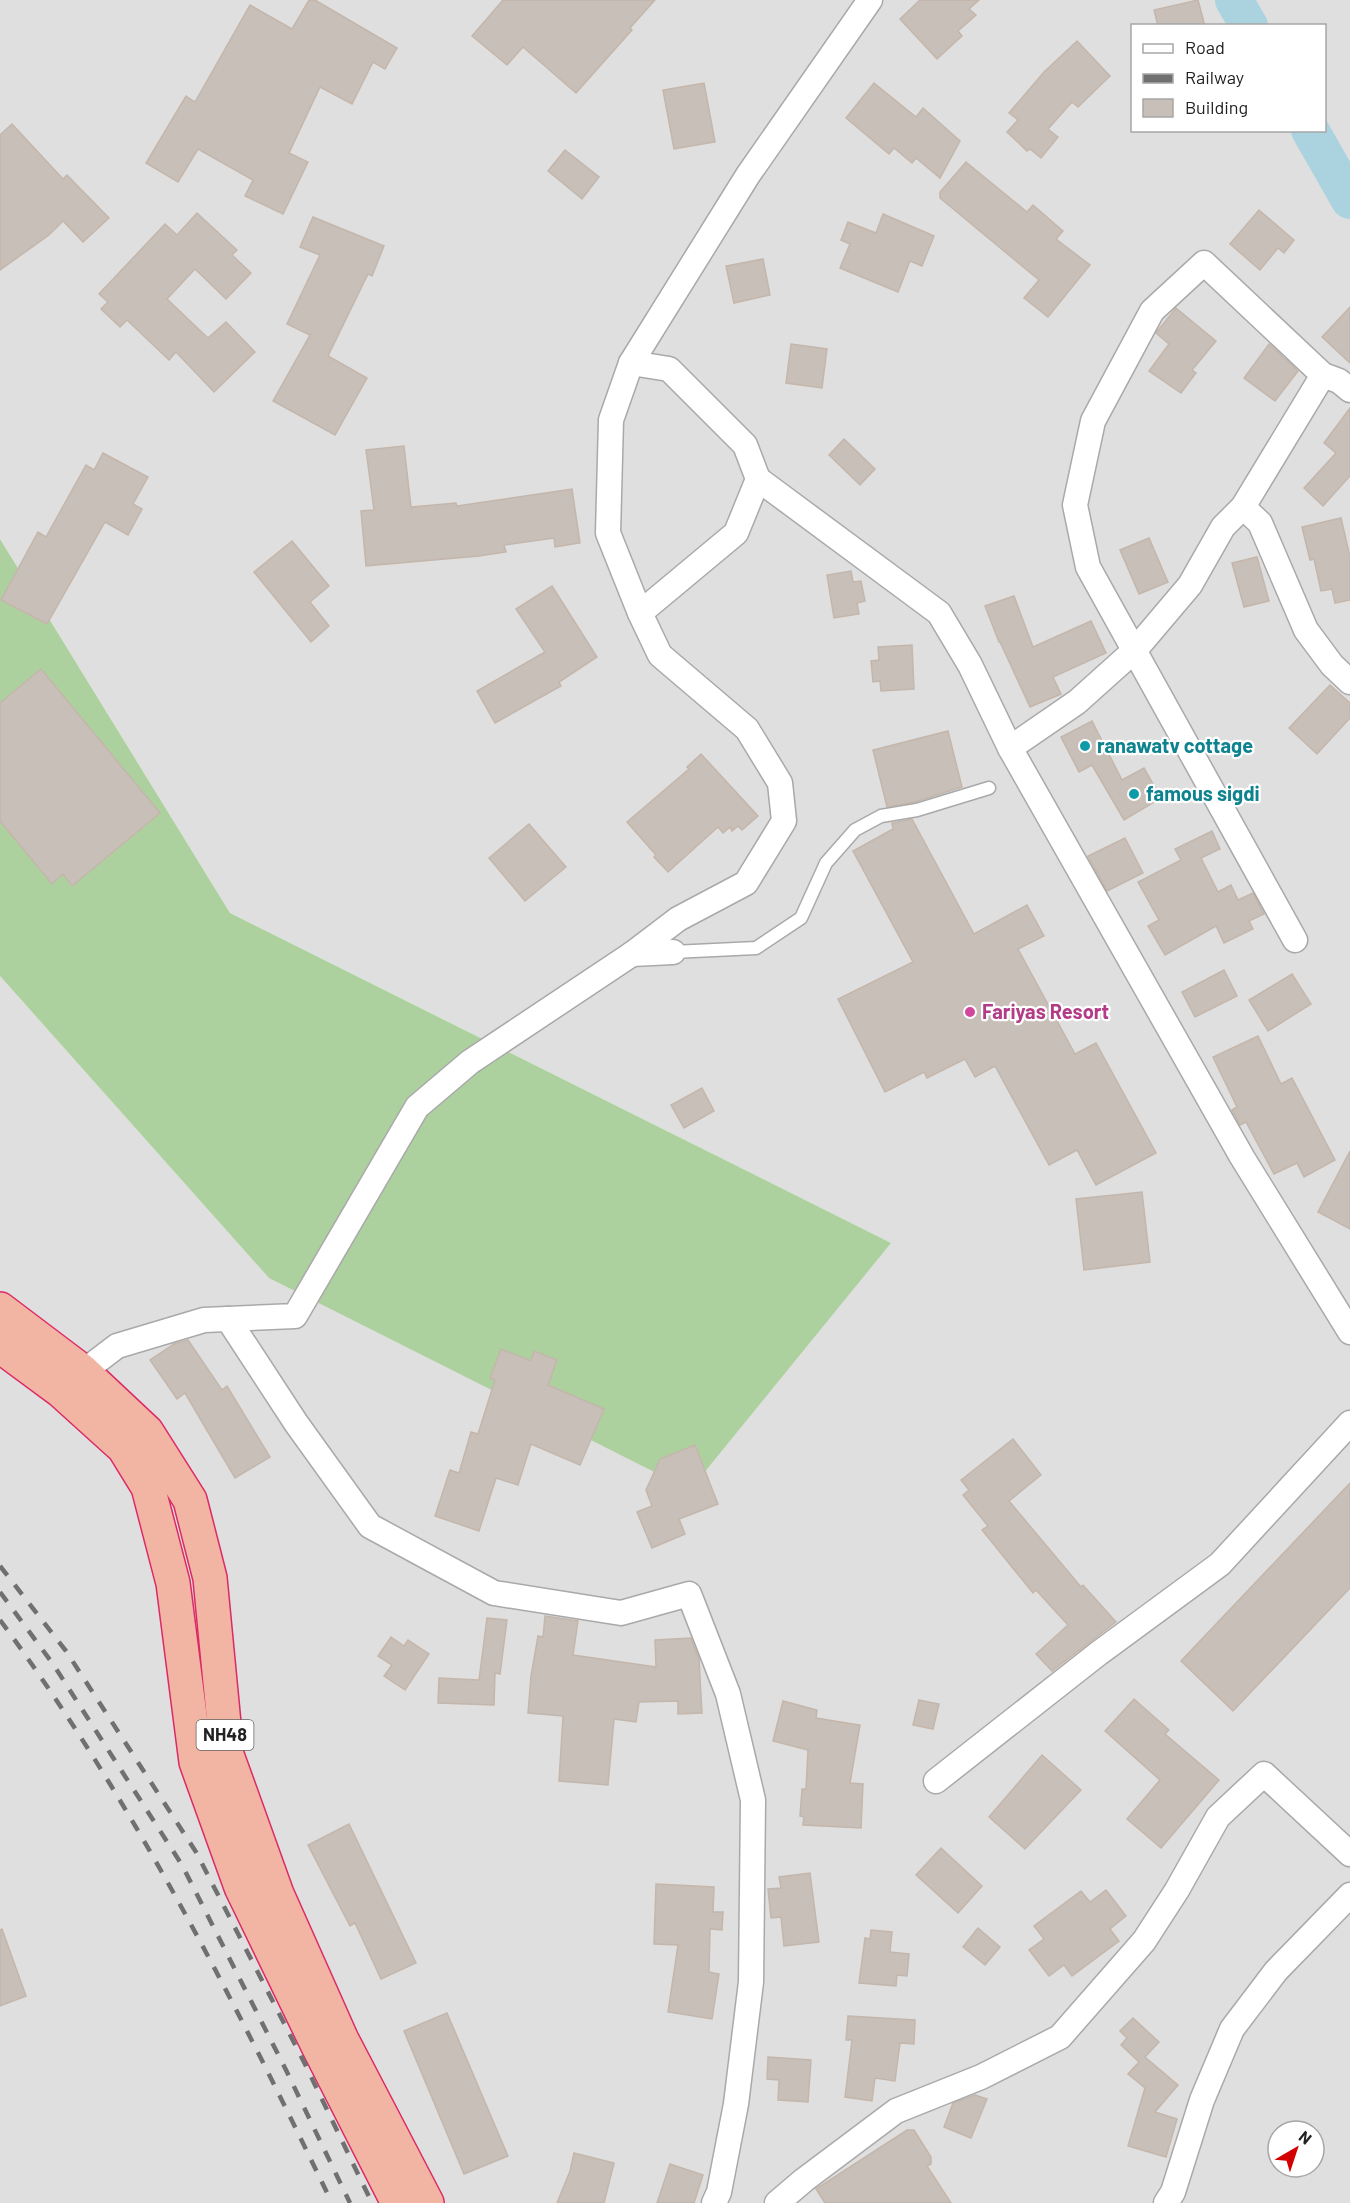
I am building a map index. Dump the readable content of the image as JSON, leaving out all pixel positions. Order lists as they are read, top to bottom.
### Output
{
  "streets": {
    "highway": ["NH48"]
  },
  "places": ["ranawatv cottage", "famous sigdi", "Fariyas Resort"],
  "legend": ["Road", "Railway", "Building"],
  "north": "top right"
}
